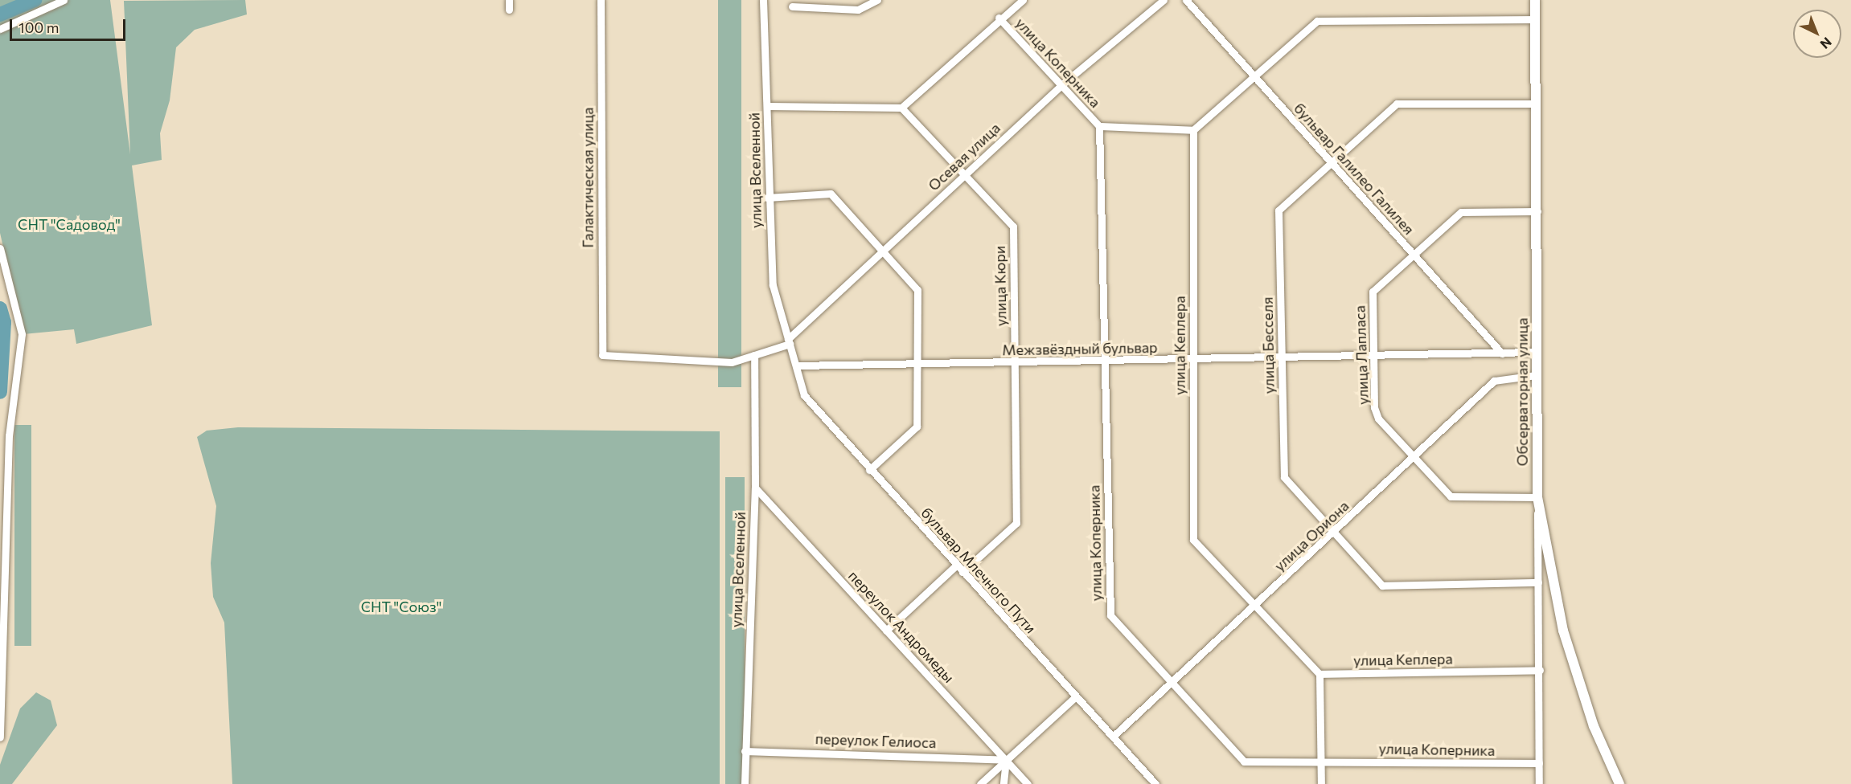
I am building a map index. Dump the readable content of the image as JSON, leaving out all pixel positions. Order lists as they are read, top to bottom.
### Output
{
  "streets": {
    "main road": ["Обсерваторная улица"],
    "street": [
      "улица Коперника",
      "Осевая улица",
      "бульвар Галилео Галилея",
      "улица Вселенной",
      "Галактическая улица",
      "улица Кюри",
      "улица Кеплера",
      "улица Бесселя",
      "Межзвёздный бульвар",
      "улица Лапласа",
      "улица Ориона",
      "бульвар Млечного Пути",
      "переулок Андромеды",
      "переулок Гелиоса"
    ]
  },
  "crossings": [
    ["улица Коперника", "Осевая улица"],
    ["улица Коперника", "Межзвёздный бульвар"],
    ["улица Коперника", "Обсерваторная улица"],
    ["улица Коперника", "улица Ориона"],
    ["Осевая улица", "улица Вселенной"],
    ["Осевая улица", "улица Кюри"],
    ["бульвар Галилео Галилея", "улица Бесселя"],
    ["бульвар Галилео Галилея", "Межзвёздный бульвар"],
    ["бульвар Галилео Галилея", "улица Лапласа"],
    ["улица Вселенной", "Галактическая улица"],
    ["улица Вселенной", "Межзвёздный бульвар"],
    ["улица Вселенной", "бульвар Млечного Пути"],
    ["улица Вселенной", "переулок Андромеды"],
    ["улица Вселенной", "переулок Гелиоса"],
    ["улица Кюри", "Межзвёздный бульвар"],
    ["улица Кюри", "бульвар Млечного Пути"],
    ["улица Кеплера", "Межзвёздный бульвар"],
    ["улица Кеплера", "Обсерваторная улица"],
    ["улица Кеплера", "улица Ориона"],
    ["улица Бесселя", "Межзвёздный бульвар"],
    ["улица Бесселя", "Обсерваторная улица"],
    ["улица Бесселя", "улица Ориона"],
    ["Межзвёздный бульвар", "улица Лапласа"],
    ["Межзвёздный бульвар", "Обсерваторная улица"],
    ["Межзвёздный бульвар", "бульвар Млечного Пути"],
    ["улица Лапласа", "Обсерваторная улица"],
    ["улица Лапласа", "улица Ориона"],
    ["Обсерваторная улица", "улица Ориона"],
    ["улица Ориона", "бульвар Млечного Пути"],
    ["переулок Андромеды", "переулок Гелиоса"]
  ],
  "parks": ["СНТ \"Садовод\"", "СНТ \"Союз\""],
  "scale_bar": "100 m",
  "north": "bottom right"
}
